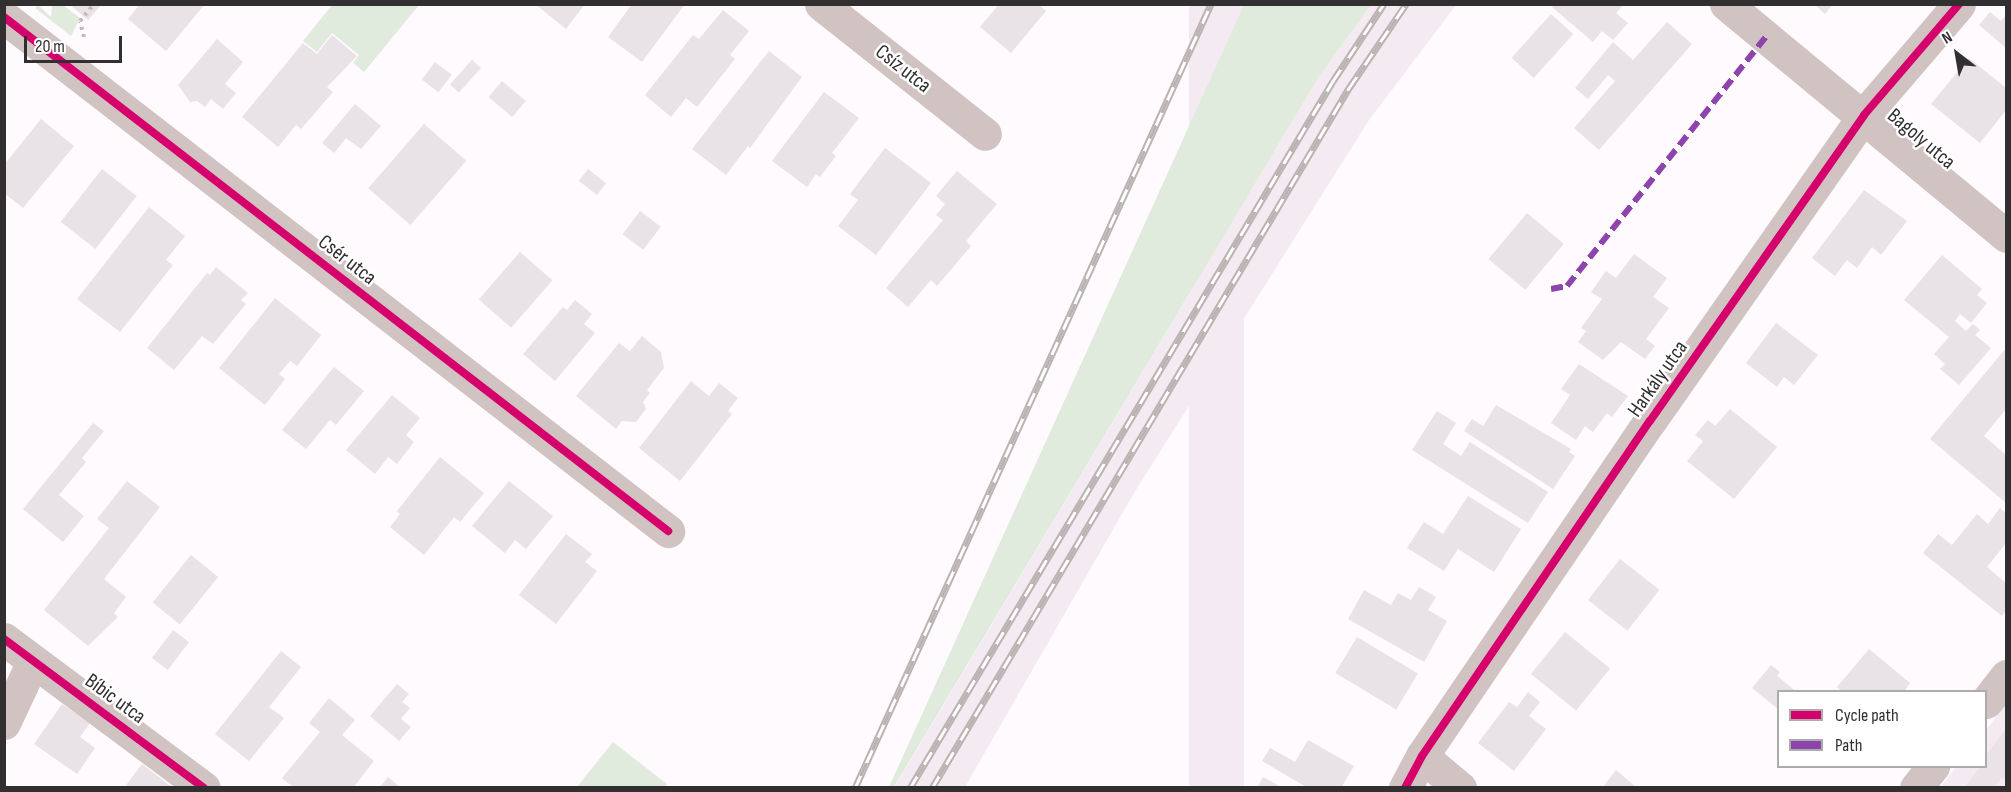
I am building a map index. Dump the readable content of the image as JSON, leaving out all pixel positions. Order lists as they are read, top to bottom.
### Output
{
  "streets": {
    "street": [
      "Csíz utca",
      "Bagoly utca",
      "Csér utca",
      "Harkály utca",
      "Bíbic utca"
    ]
  },
  "crossings": [
    ["Bagoly utca", "Harkály utca"]
  ],
  "legend": ["Cycle path", "Path"],
  "scale_bar": "20 m",
  "north": "top left"
}
